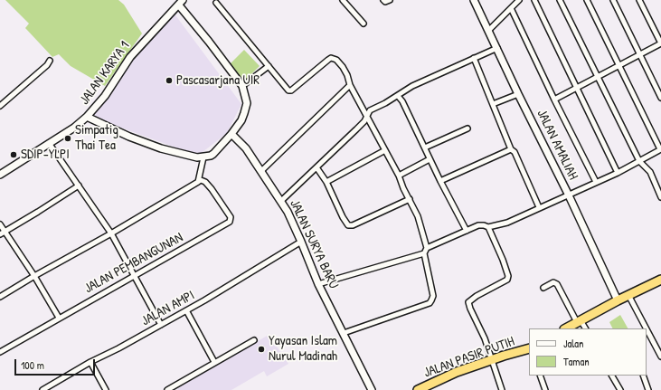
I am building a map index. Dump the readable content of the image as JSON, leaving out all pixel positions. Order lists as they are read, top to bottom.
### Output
{
  "streets": {
    "highway": ["JALAN PASIR PUTIH"],
    "street": [
      "JALAN KARYA 1",
      "JALAN AMALIAH",
      "JALAN SURYA BARU",
      "JALAN PEMBANGUNAN",
      "JALAN AMPI"
    ]
  },
  "crossings": [
    ["JALAN SURYA BARU", "JALAN AMPI"]
  ],
  "places": [
    "Pascasarjana UIR",
    "Simpatig Thai Tea",
    "SDIP-YLPI",
    "Yayasan Islam Nurul Madinah"
  ],
  "legend": ["Jalan", "Taman"],
  "scale_bar": "100 m"
}
